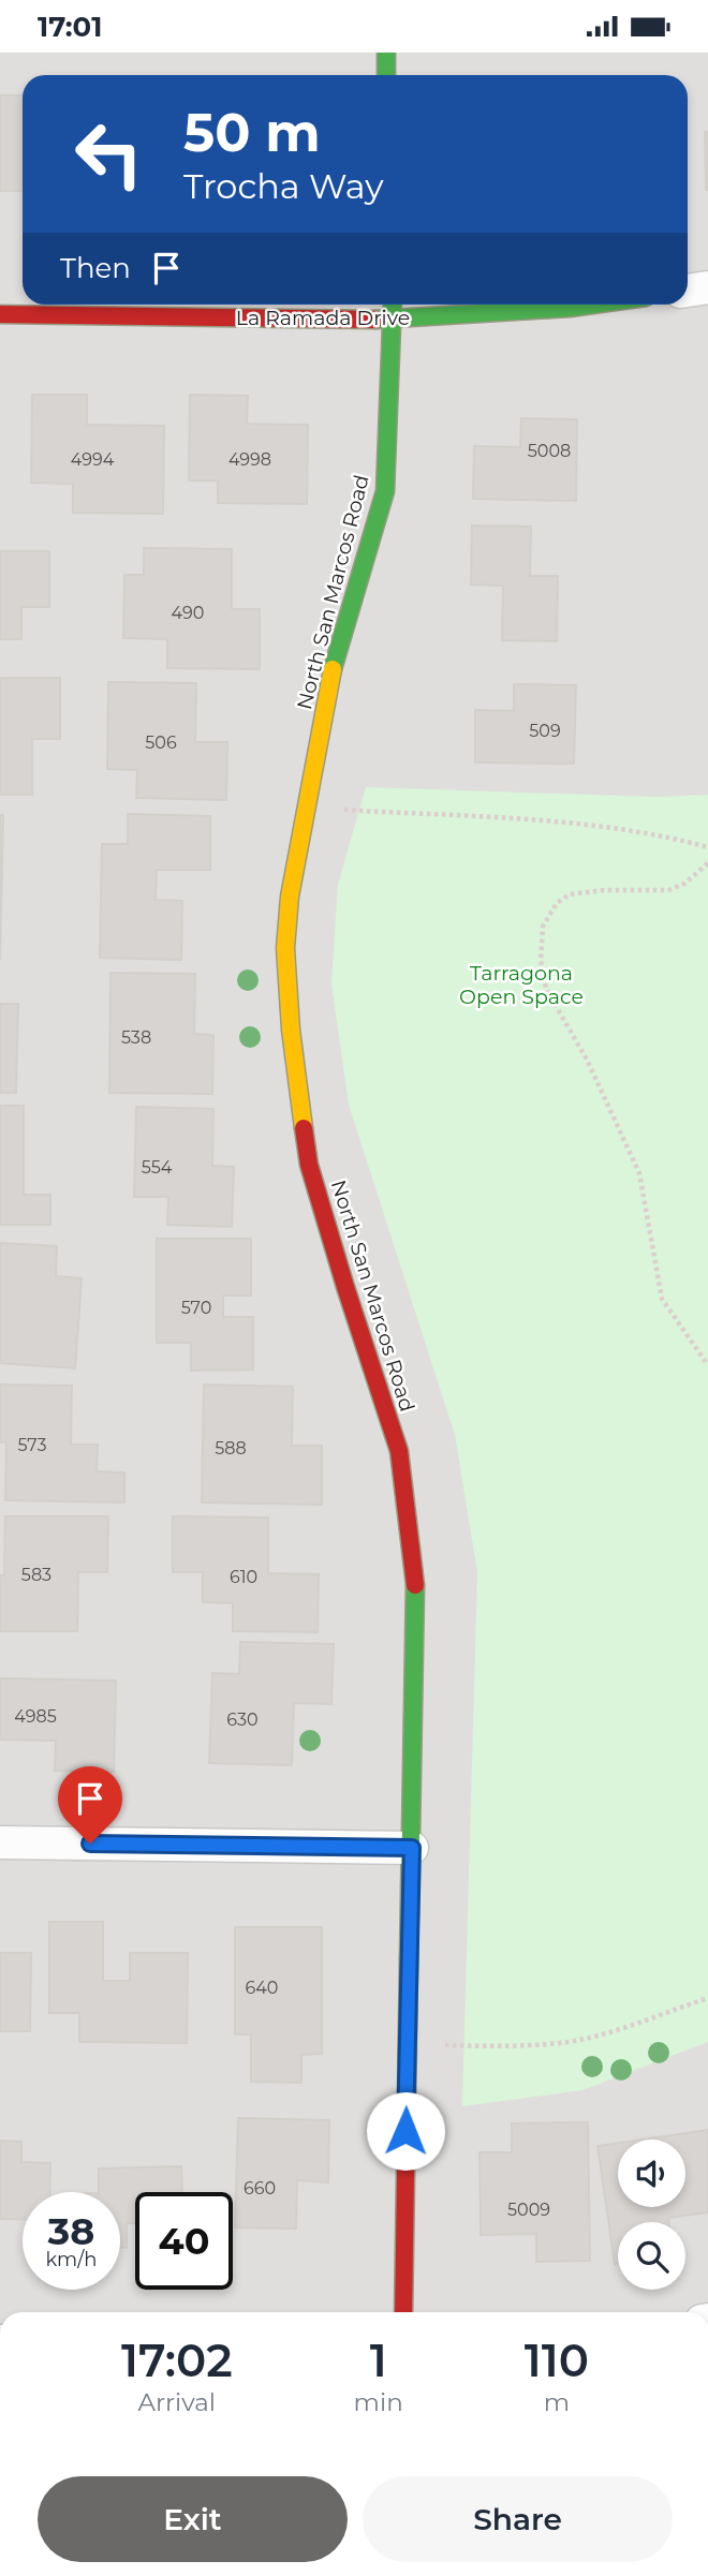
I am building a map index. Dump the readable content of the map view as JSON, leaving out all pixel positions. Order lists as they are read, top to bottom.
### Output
{
  "streets": {
    "street": ["La Ramada Drive", "North San Marcos Road"]
  },
  "crossings": [
    ["La Ramada Drive", "North San Marcos Road"]
  ],
  "parks": ["Tarragona Open Space"],
  "house_numbers": [
    "5008",
    "4994",
    "4998",
    "490",
    "509",
    "506",
    "538",
    "554",
    "570",
    "573",
    "588",
    "583",
    "610",
    "4985",
    "630",
    "640",
    "660",
    "5009"
  ],
  "page": {
    "status": "17:01",
    "turn": ["50 m", "Trocha Way"],
    "then": "Then",
    "speed": "38 km/h",
    "limit": "40",
    "eta": [
      "17:02",
      "Arrival",
      "1",
      "min",
      "110",
      "m"
    ],
    "buttons": ["Exit", "Share"]
  }
}
